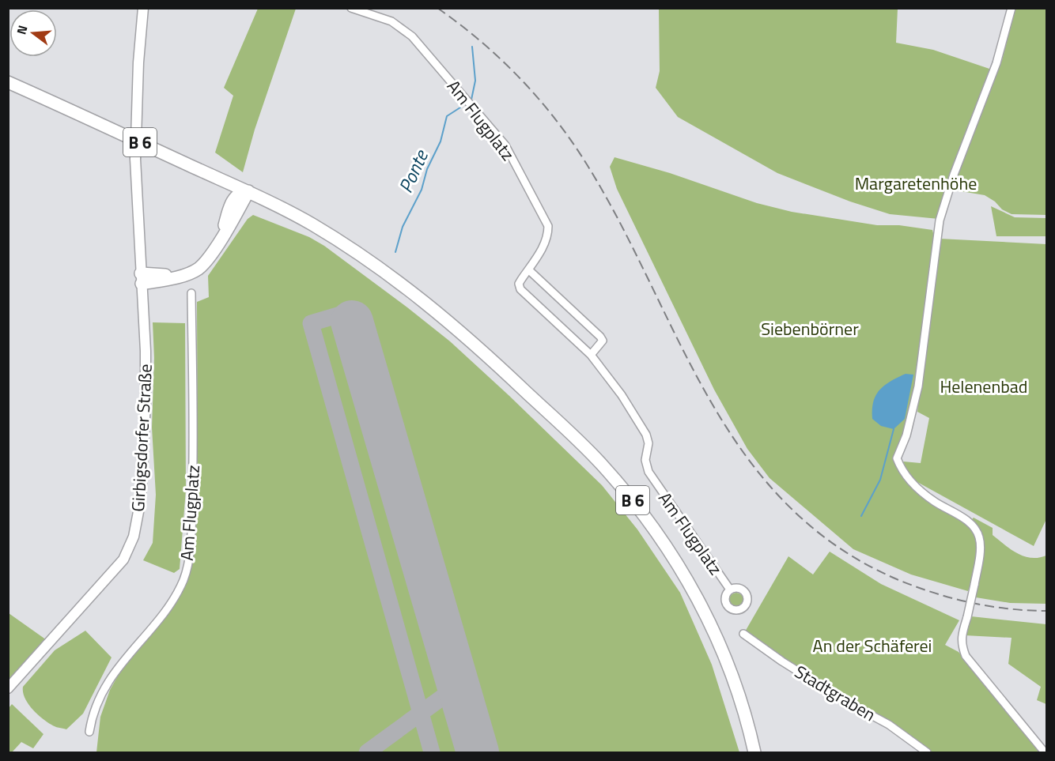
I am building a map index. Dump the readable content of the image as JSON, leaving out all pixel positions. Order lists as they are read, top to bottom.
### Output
{
  "streets": {
    "main road": ["B 6"],
    "street": ["Am Flugplatz", "Girbigsdorfer Straße", "Stadtgraben"]
  },
  "water": ["Ponte"],
  "parks": [
    "Margaretenhöhe",
    "Siebenbörner",
    "Helenenbad",
    "An der Schäferei"
  ],
  "north": "left"
}
